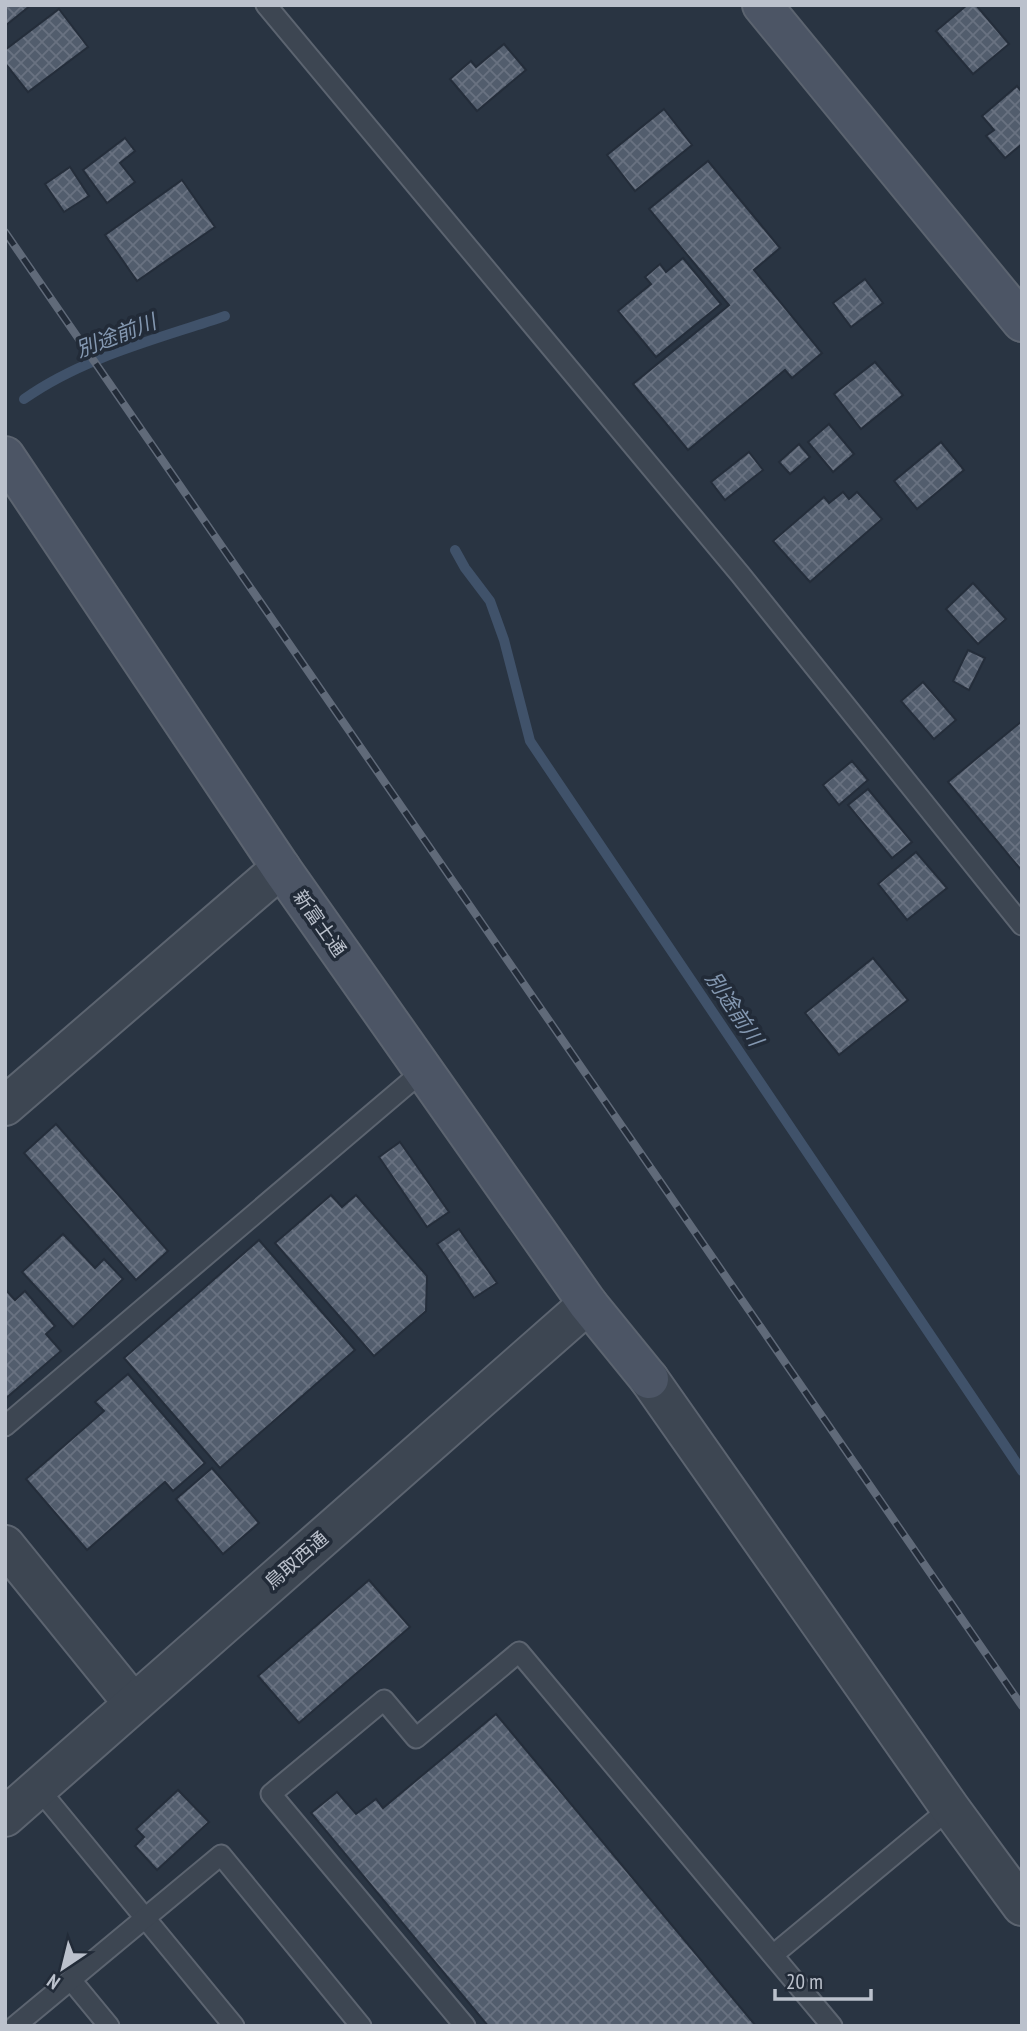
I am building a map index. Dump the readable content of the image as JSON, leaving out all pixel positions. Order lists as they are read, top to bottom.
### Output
{
  "streets": {
    "street": ["新富士通", "鳥取西通"]
  },
  "crossings": [
    ["新富士通", "鳥取西通"]
  ],
  "water": ["別途前川"],
  "scale_bar": "20 m",
  "north": "bottom left"
}
